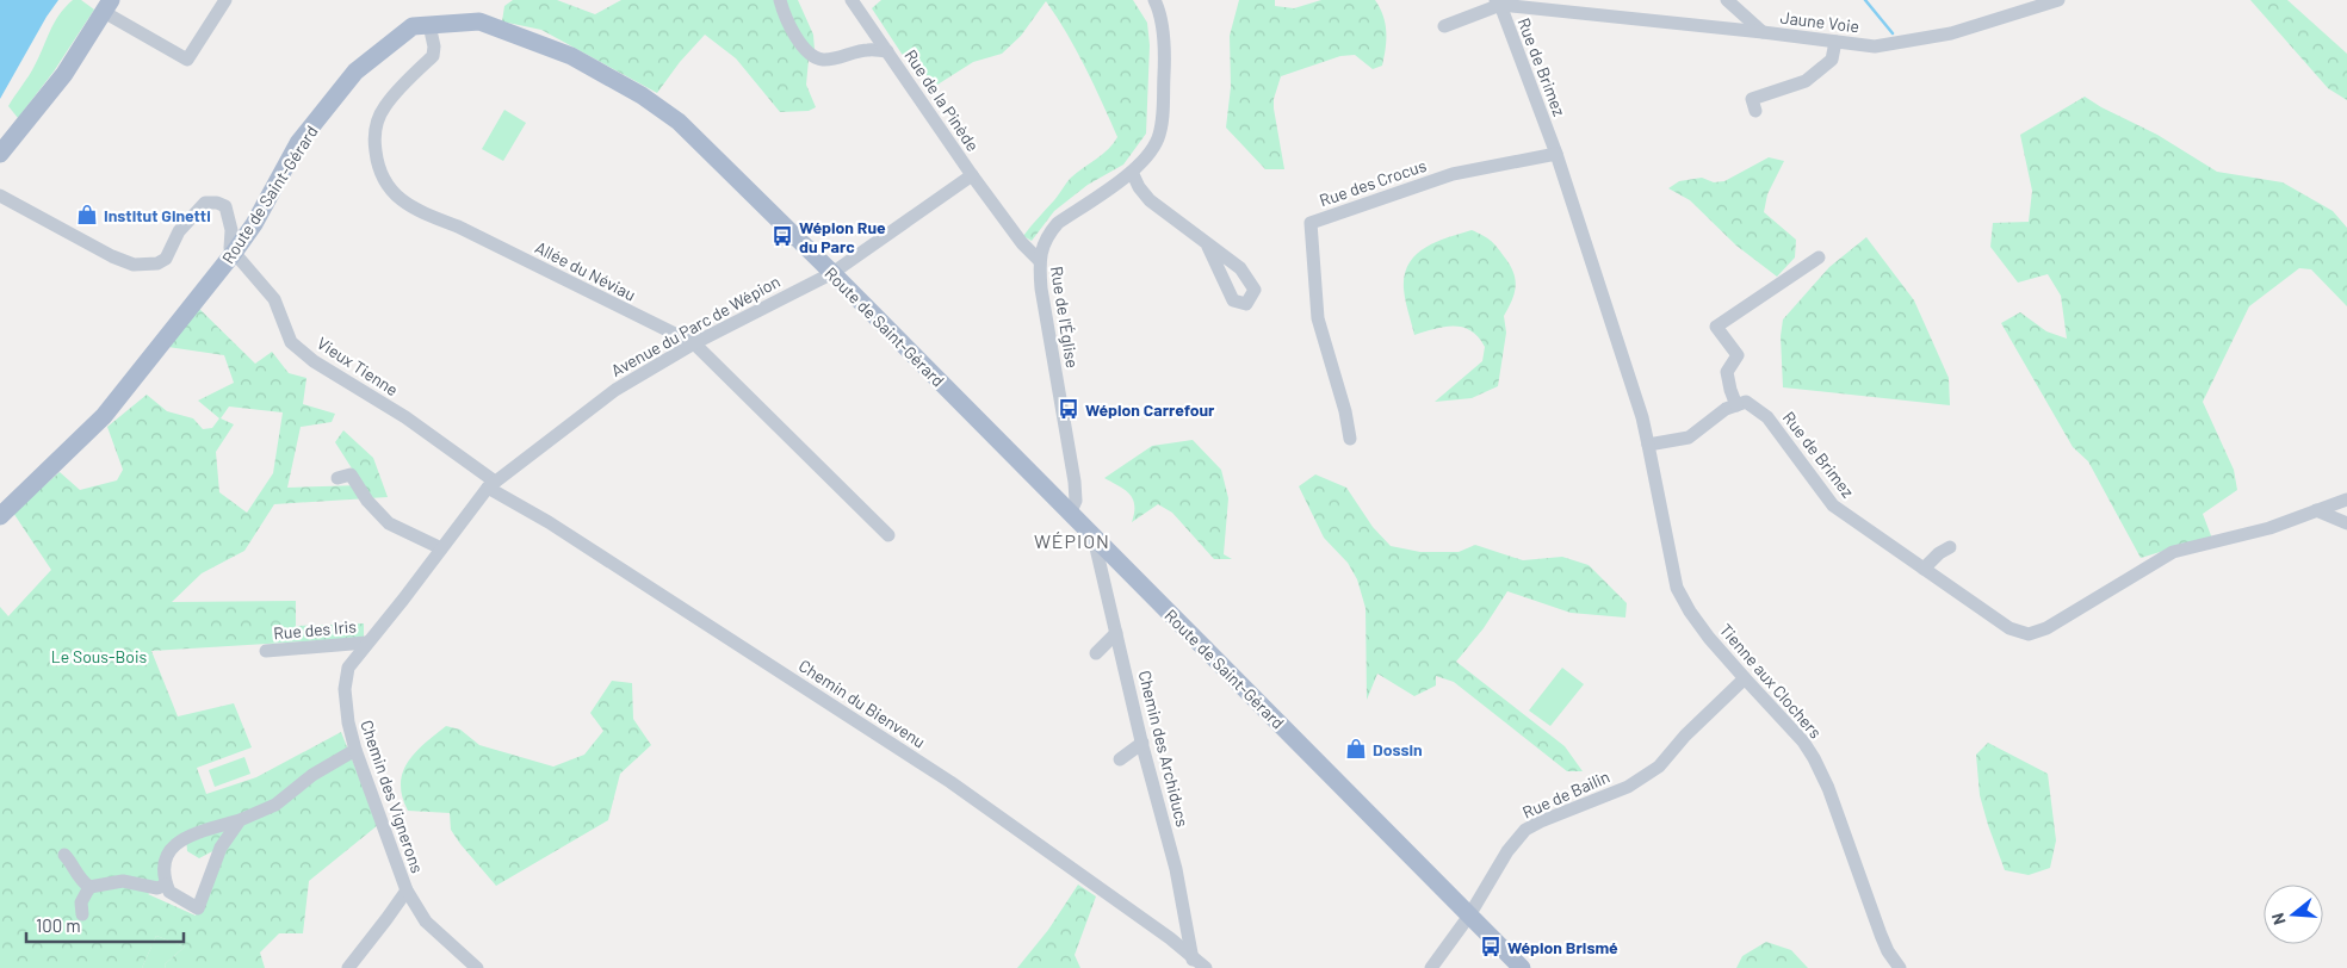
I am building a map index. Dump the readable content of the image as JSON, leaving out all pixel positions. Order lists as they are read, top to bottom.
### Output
{
  "streets": {
    "main road": ["Route de Saint-Gérard"],
    "street": [
      "Jaune Voie",
      "Rue de Brimez",
      "Rue de la Pinède",
      "Rue des Crocus",
      "Allée du Néviau",
      "Rue de l'Église",
      "Avenue du Parc de Wépion",
      "Vieux Tienne",
      "Rue des Iris",
      "Tienne aux Clochers",
      "Chemin du Bienvenu",
      "Chemin des Archiducs",
      "Rue de Bailin",
      "Chemin des Vignerons"
    ]
  },
  "crossings": [
    ["Jaune Voie", "Rue de Brimez"],
    ["Rue de Brimez", "Rue des Crocus"],
    ["Rue de Brimez", "Tienne aux Clochers"],
    ["Rue de la Pinède", "Route de Saint-Gérard"],
    ["Rue de la Pinède", "Avenue du Parc de Wépion"],
    ["Route de Saint-Gérard", "Allée du Néviau"],
    ["Route de Saint-Gérard", "Rue de l'Église"],
    ["Route de Saint-Gérard", "Avenue du Parc de Wépion"],
    ["Route de Saint-Gérard", "Vieux Tienne"],
    ["Route de Saint-Gérard", "Chemin des Archiducs"],
    ["Route de Saint-Gérard", "Rue de Bailin"],
    ["Allée du Néviau", "Avenue du Parc de Wépion"],
    ["Avenue du Parc de Wépion", "Vieux Tienne"],
    ["Avenue du Parc de Wépion", "Chemin du Bienvenu"],
    ["Avenue du Parc de Wépion", "Chemin des Vignerons"],
    ["Vieux Tienne", "Chemin du Bienvenu"],
    ["Vieux Tienne", "Chemin des Vignerons"],
    ["Rue des Iris", "Chemin des Vignerons"],
    ["Tienne aux Clochers", "Rue de Bailin"],
    ["Chemin du Bienvenu", "Chemin des Archiducs"],
    ["Chemin du Bienvenu", "Chemin des Vignerons"]
  ],
  "districts": ["WÉPION"],
  "parks": ["Le Sous-Bois"],
  "places": {
    "shop": ["Institut Ginetti", "Dossin"],
    "bus stop": ["Wépion Rue du Parc", "Wépion Carrefour", "Wépion Brismé"]
  },
  "scale_bar": "100 m",
  "north": "left"
}
